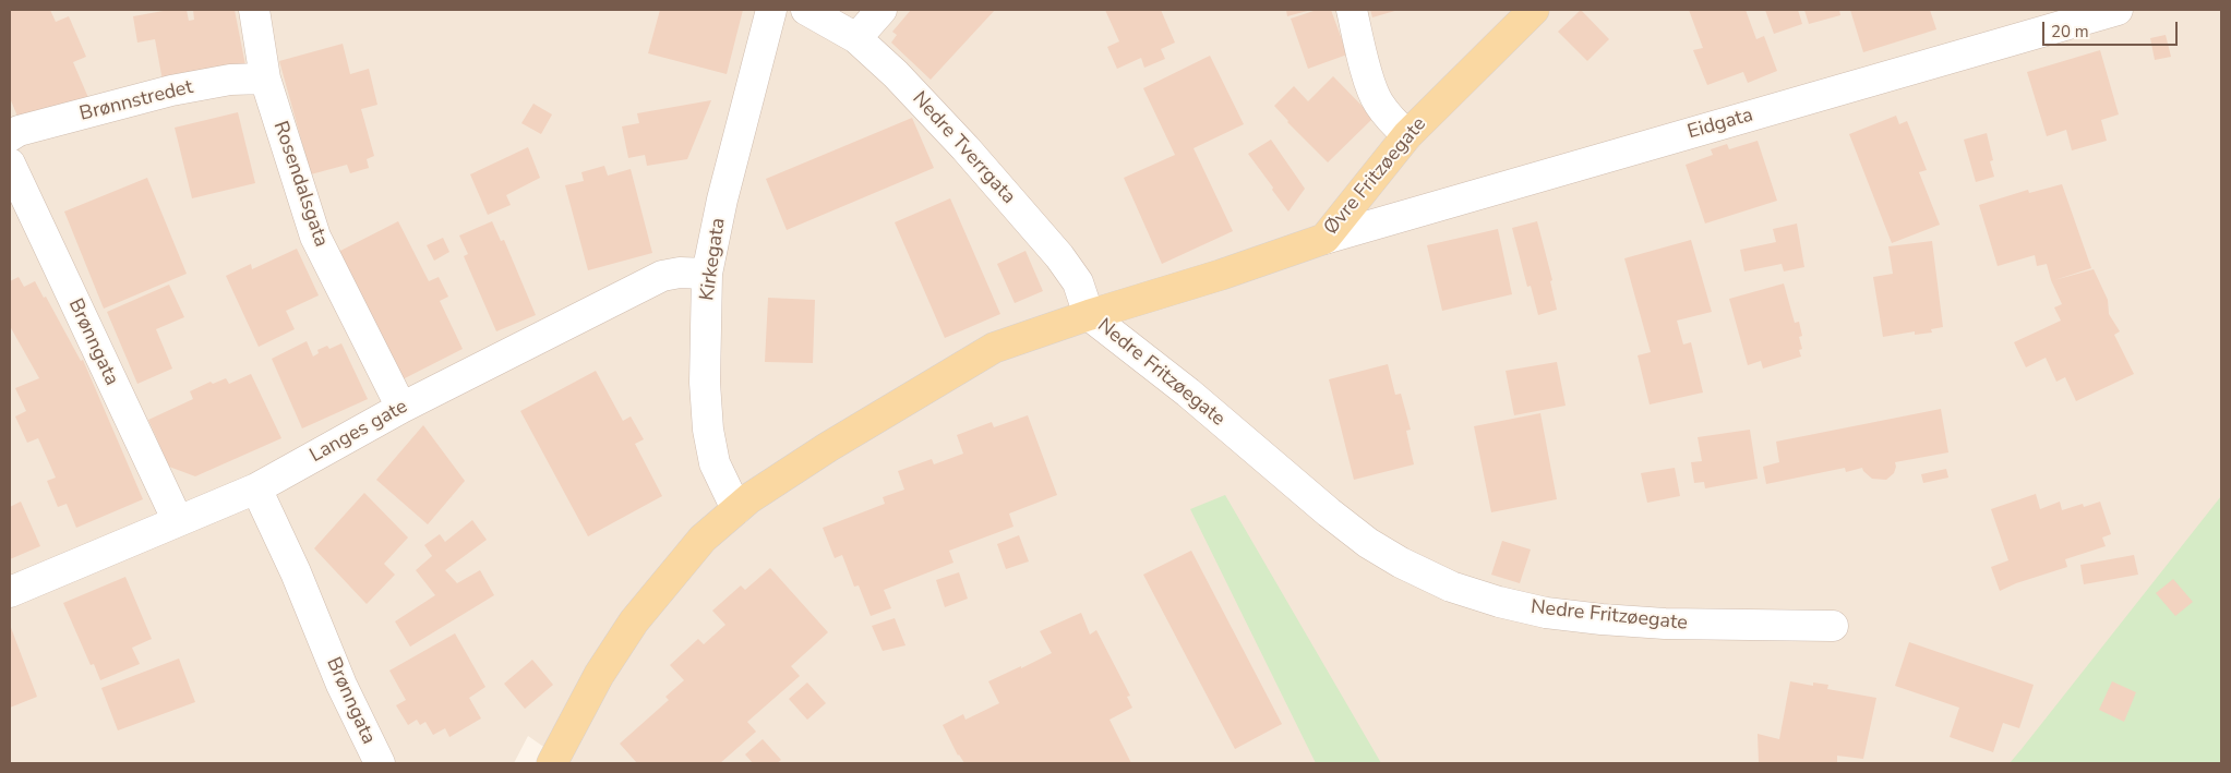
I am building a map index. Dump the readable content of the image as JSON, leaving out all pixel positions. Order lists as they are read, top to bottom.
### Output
{
  "streets": {
    "main road": ["Øvre Fritzøegate", "Nedre Fritzøegate"],
    "street": [
      "Brønnstredet",
      "Eidgata",
      "Nedre Tverrgata",
      "Rosendalsgata",
      "Kirkegata",
      "Brønngata",
      "Langes gate"
    ]
  },
  "crossings": [
    ["Brønnstredet", "Rosendalsgata"],
    ["Eidgata", "Øvre Fritzøegate"],
    ["Nedre Tverrgata", "Øvre Fritzøegate"],
    ["Nedre Tverrgata", "Nedre Fritzøegate"],
    ["Øvre Fritzøegate", "Nedre Fritzøegate"],
    ["Rosendalsgata", "Langes gate"],
    ["Kirkegata", "Nedre Fritzøegate"],
    ["Kirkegata", "Langes gate"],
    ["Brønngata", "Langes gate"]
  ],
  "scale_bar": "20 m"
}
